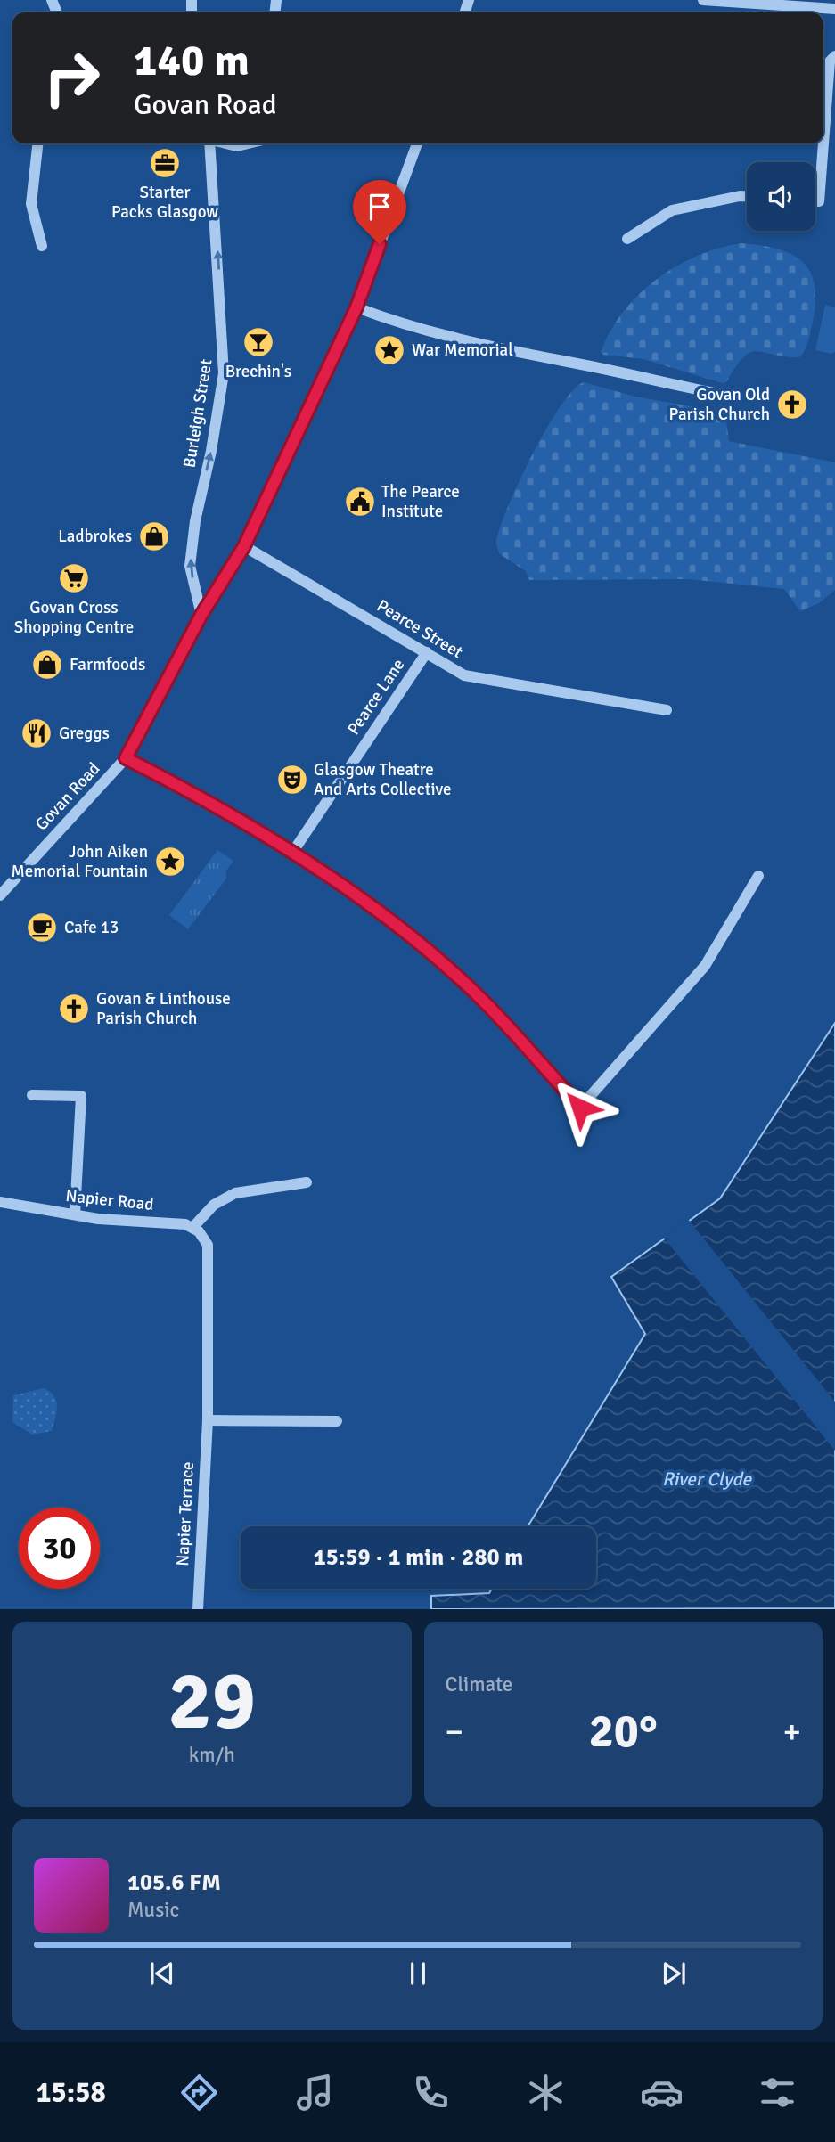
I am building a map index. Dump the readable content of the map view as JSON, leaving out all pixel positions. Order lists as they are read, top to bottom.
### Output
{
  "streets": {
    "street": [
      "Burleigh Street",
      "Pearce Street",
      "Pearce Lane",
      "Govan Road",
      "Napier Road",
      "Napier Terrace"
    ]
  },
  "crossings": [
    ["Burleigh Street", "Govan Road"],
    ["Pearce Street", "Pearce Lane"],
    ["Pearce Street", "Govan Road"],
    ["Napier Road", "Napier Terrace"]
  ],
  "one_way": ["Burleigh Street"],
  "water": ["River Clyde"],
  "places": {
    "office": ["Starter Packs Glasgow"],
    "bar": ["Brechin's"],
    "place": ["War Memorial", "John Aiken Memorial Fountain"],
    "church": ["Govan Old Parish Church", "Govan & Linthouse Parish Church"],
    "public building": ["The Pearce Institute"],
    "shop": ["Ladbrokes", "Farmfoods"],
    "supermarket": ["Govan Cross Shopping Centre"],
    "restaurant": ["Greggs"],
    "theatre": ["Glasgow Theatre And Arts Collective"],
    "cafe": ["Cafe 13"]
  },
  "page": {
    "turn": ["140 m", "Govan Road"],
    "limit": "30",
    "trip": "15:59 · 1 min · 280 m",
    "tile": [
      ["29", "km/h"],
      "Climate"
    ],
    "heat": ["−", "20°", "+"],
    "song": ["105.6 FM", "Music"],
    "tabs": "15:58"
  }
}
